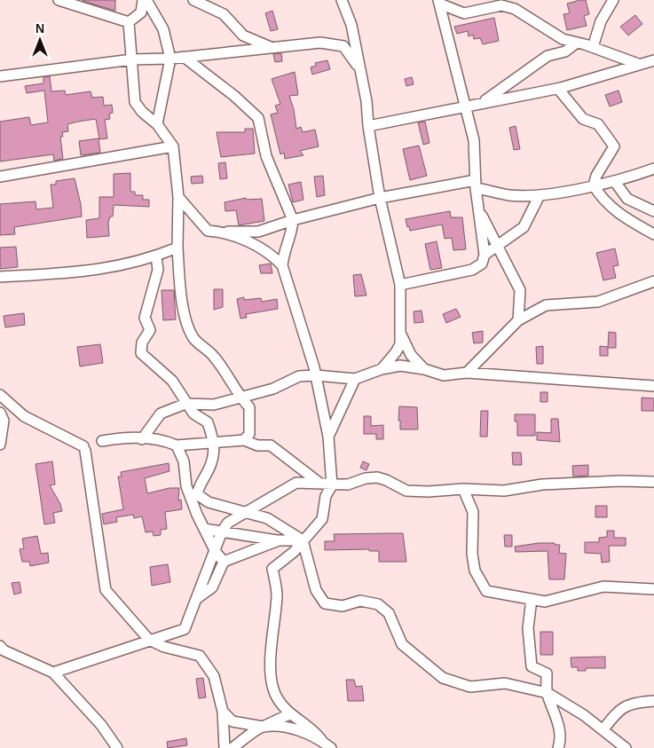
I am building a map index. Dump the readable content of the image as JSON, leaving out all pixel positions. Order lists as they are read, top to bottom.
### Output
{
  "north": "top"
}
